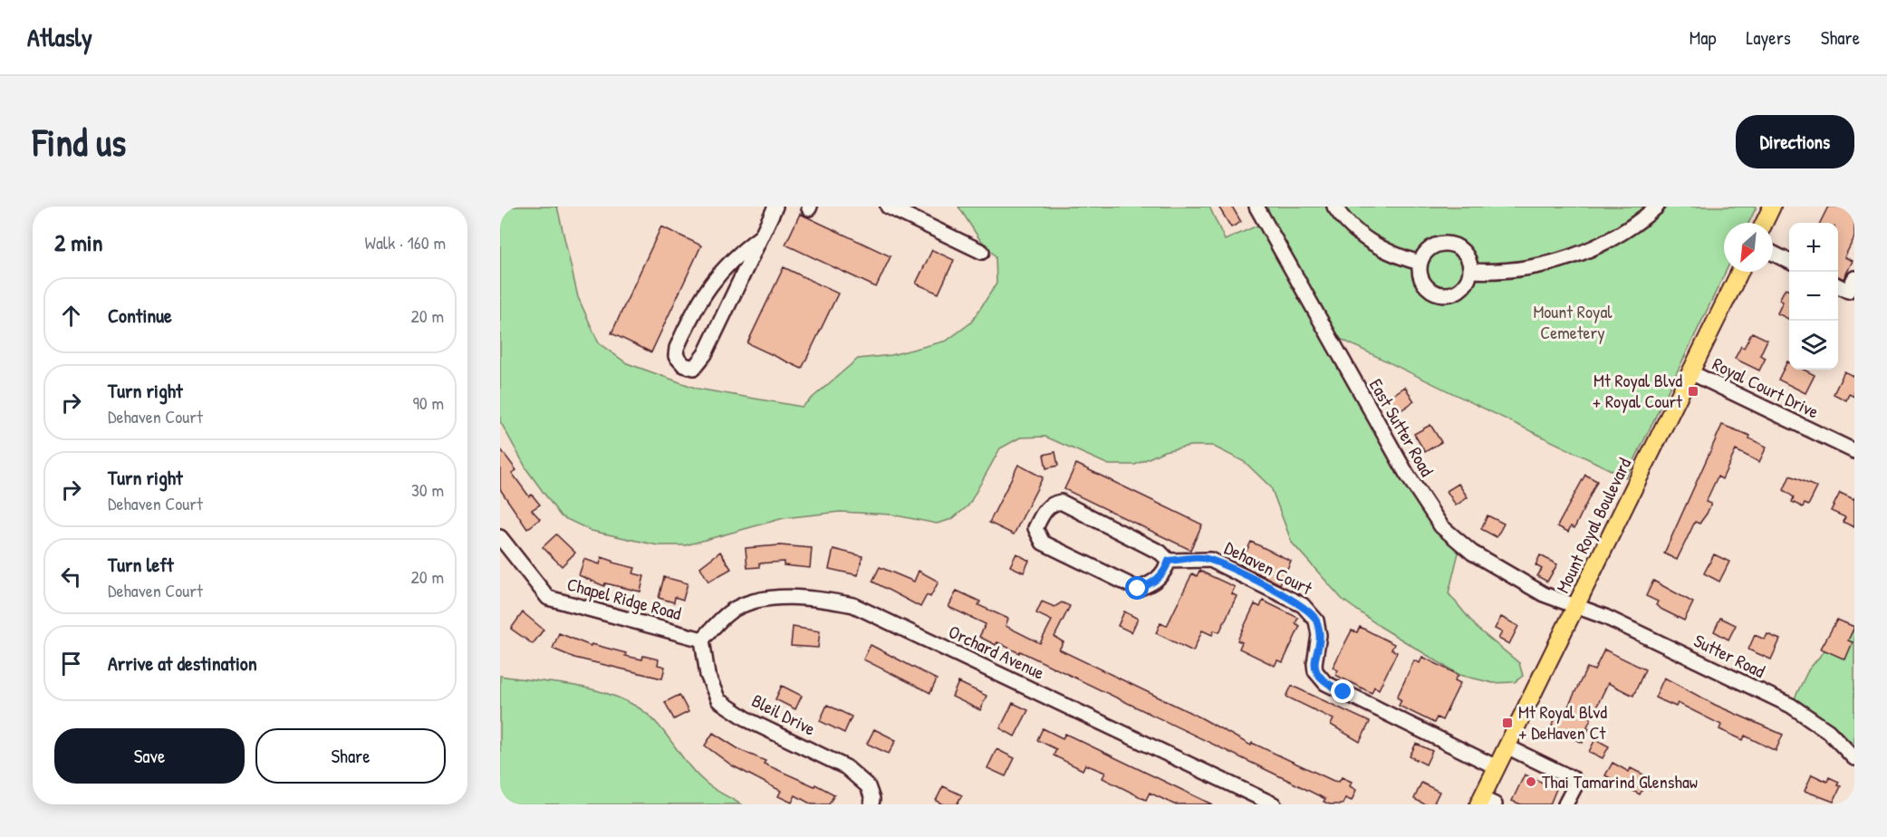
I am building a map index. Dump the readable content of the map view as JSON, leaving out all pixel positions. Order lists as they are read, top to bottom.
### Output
{
  "streets": {
    "main road": ["Mount Royal Boulevard"],
    "street": [
      "Royal Court Drive",
      "East Sutter Road",
      "Dehaven Court",
      "Chapel Ridge Road",
      "Orchard Avenue",
      "Sutter Road",
      "Bleil Drive"
    ]
  },
  "crossings": [
    ["Royal Court Drive", "Mount Royal Boulevard"],
    ["East Sutter Road", "Mount Royal Boulevard"],
    ["East Sutter Road", "Sutter Road"],
    ["Mount Royal Boulevard", "Dehaven Court"],
    ["Mount Royal Boulevard", "Sutter Road"],
    ["Chapel Ridge Road", "Orchard Avenue"],
    ["Chapel Ridge Road", "Bleil Drive"],
    ["Orchard Avenue", "Bleil Drive"]
  ],
  "parks": ["Mount Royal Cemetery"],
  "places": {
    "transit": ["Mt Royal Blvd + Royal Court", "Mt Royal Blvd + DeHaven Ct"],
    "other": ["Thai Tamarind Glenshaw"]
  },
  "north": "bottom left",
  "page": {
    "header": "Atlasly",
    "nav": ["Map", "Layers", "Share"],
    "buttons": [
      "Directions",
      ["Save", "Share"]
    ],
    "title": "Find us",
    "heading": ["2 min", "Walk · 160 m"],
    "map_buttons": ["+", "−"],
    "list": [
      ["Continue", "20 m"],
      ["Turn right", "Dehaven Court", "90 m"],
      ["Turn right", "Dehaven Court", "30 m"],
      ["Turn left", "Dehaven Court", "20 m"],
      "Arrive at destination"
    ]
  }
}
